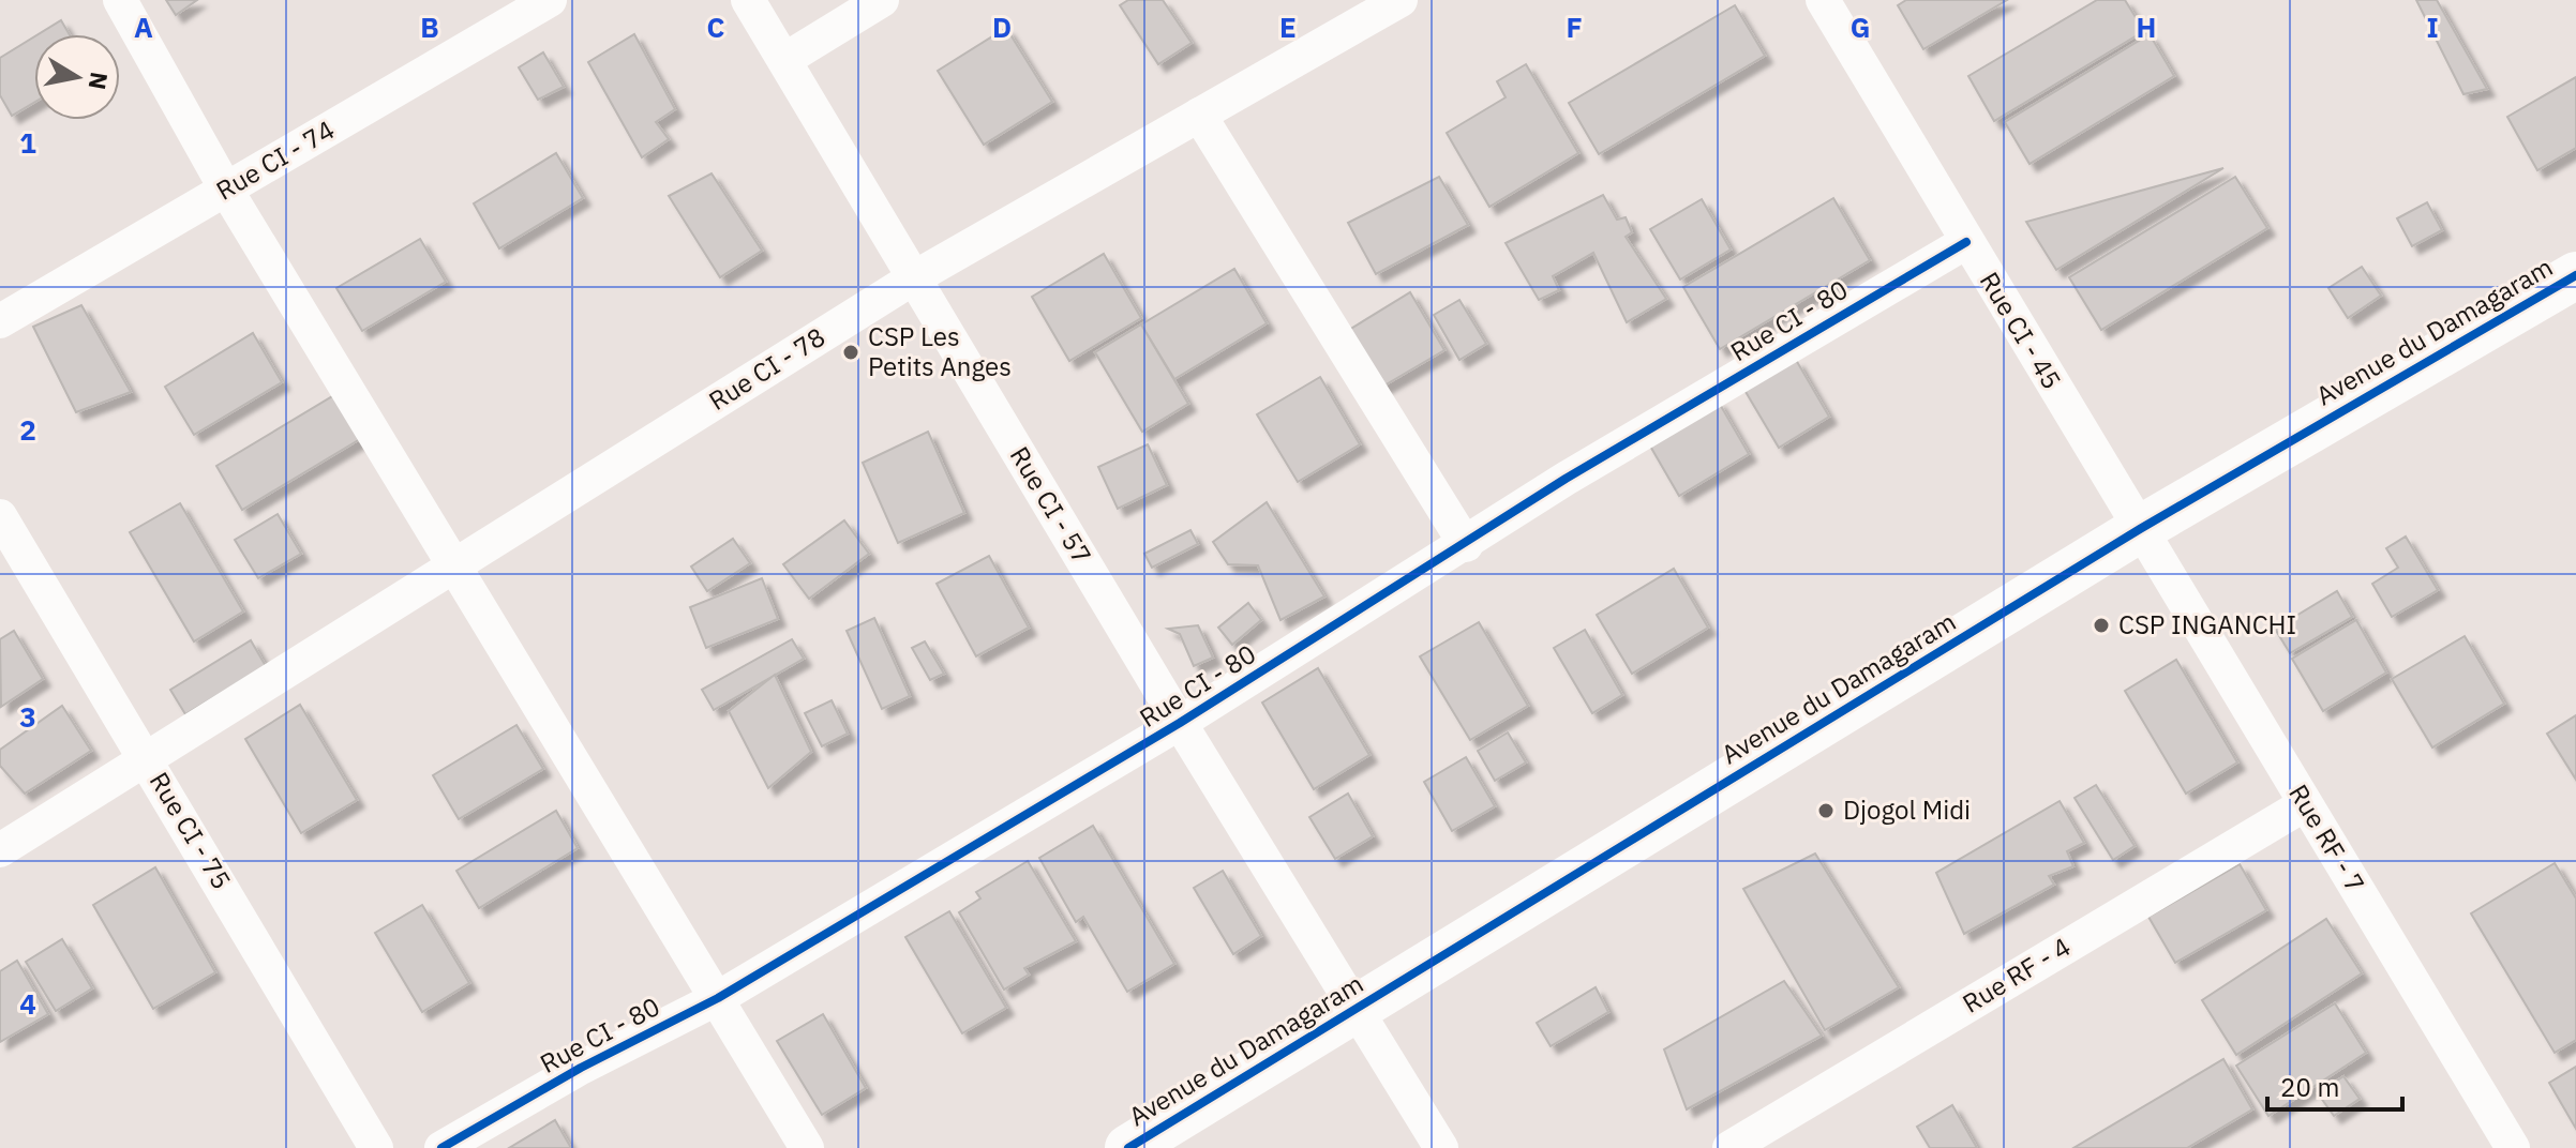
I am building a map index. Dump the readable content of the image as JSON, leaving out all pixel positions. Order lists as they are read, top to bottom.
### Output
{
  "streets": {
    "street": [
      "Rue CI - 74",
      "Rue CI - 80",
      "Rue CI - 45",
      "Avenue du Damagaram",
      "Rue CI - 78",
      "Rue CI - 57",
      "Rue CI - 75",
      "Rue RF - 7",
      "Rue RF - 4"
    ]
  },
  "crossings": [
    ["Rue CI - 80", "Rue CI - 45"],
    ["Rue CI - 80", "Rue CI - 57"],
    ["Rue CI - 45", "Avenue du Damagaram"],
    ["Rue CI - 45", "Rue RF - 7"],
    ["Avenue du Damagaram", "Rue CI - 57"],
    ["Avenue du Damagaram", "Rue RF - 7"],
    ["Rue CI - 78", "Rue CI - 57"],
    ["Rue CI - 78", "Rue CI - 75"],
    ["Rue RF - 7", "Rue RF - 4"]
  ],
  "places": ["CSP Les Petits Anges", "CSP INGANCHI", "Djogol Midi"],
  "scale_bar": "20 m",
  "north": "right",
  "grid": {
    "columns": [
      "A",
      "B",
      "C",
      "D",
      "E",
      "F",
      "G",
      "H",
      "I"
    ],
    "rows": [
      "1",
      "2",
      "3",
      "4"
    ]
  }
}
